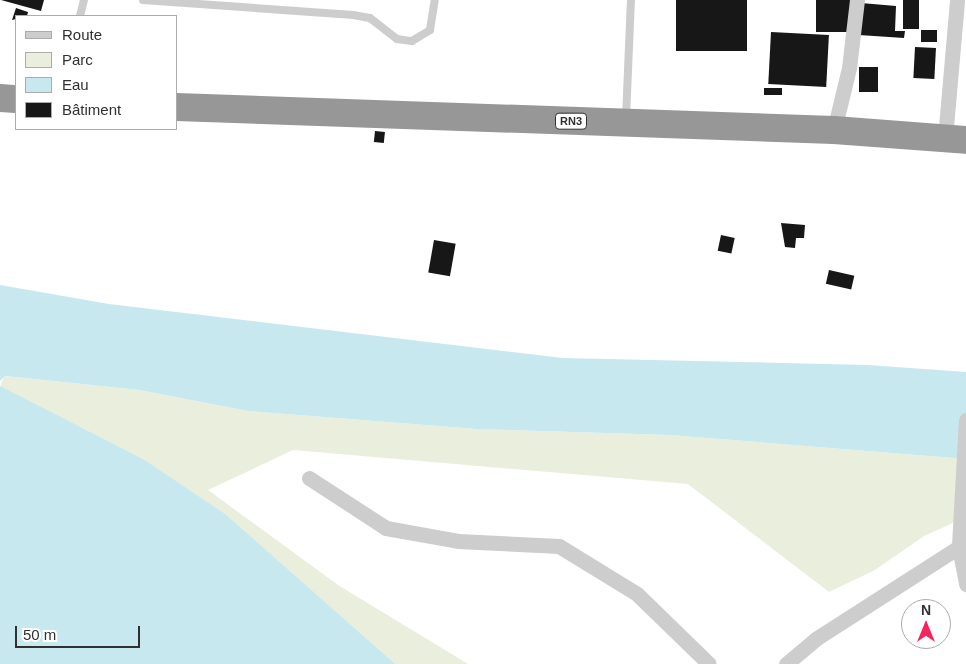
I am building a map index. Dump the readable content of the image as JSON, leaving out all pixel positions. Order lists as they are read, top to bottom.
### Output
{
  "streets": {
    "highway": ["RN3"]
  },
  "legend": [
    "Route",
    "Parc",
    "Eau",
    "Bâtiment"
  ],
  "scale_bar": "50 m",
  "north": "top"
}
